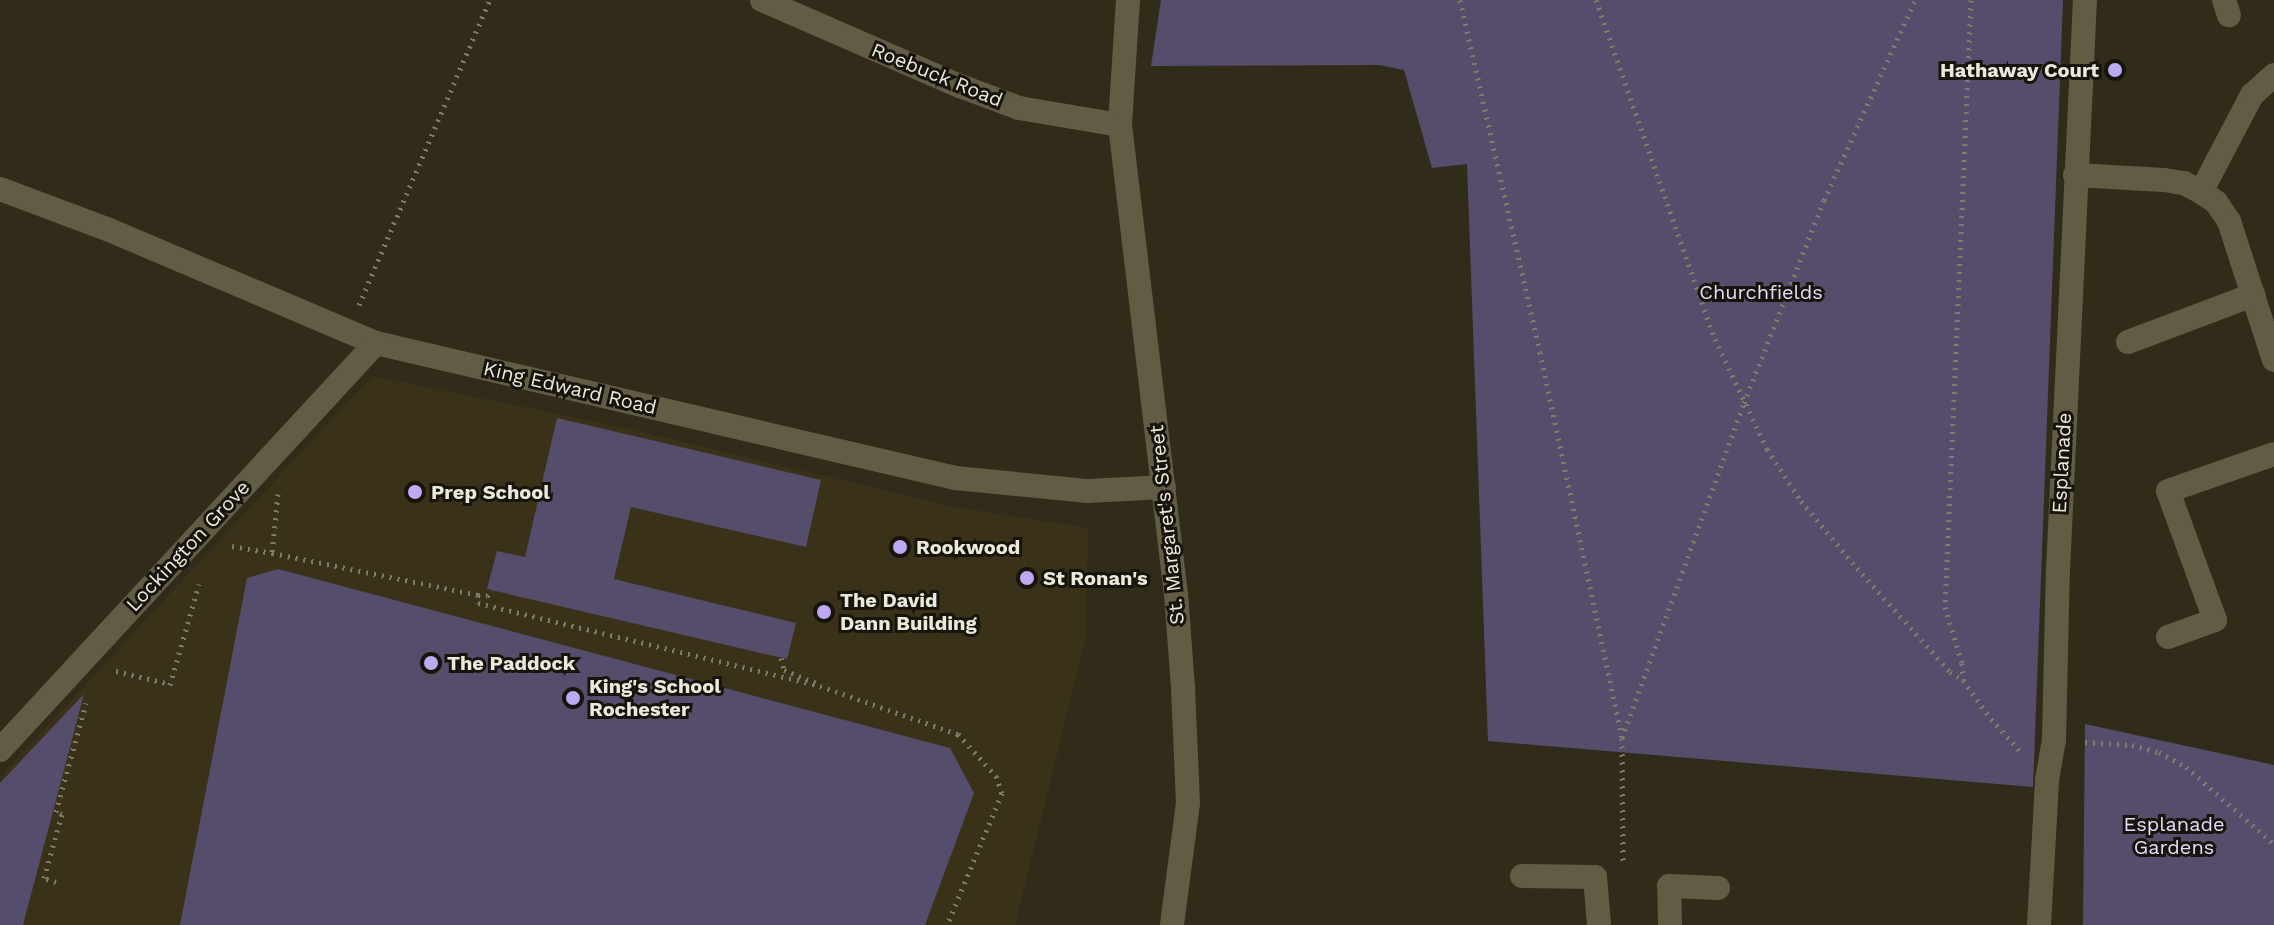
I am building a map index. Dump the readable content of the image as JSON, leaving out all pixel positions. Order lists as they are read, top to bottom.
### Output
{
  "streets": {
    "street": [
      "Roebuck Road",
      "King Edward Road",
      "Esplanade",
      "St. Margaret's Street",
      "Lockington Grove"
    ]
  },
  "crossings": [
    ["Roebuck Road", "St. Margaret's Street"],
    ["King Edward Road", "St. Margaret's Street"],
    ["King Edward Road", "Lockington Grove"]
  ],
  "parks": ["Churchfields", "Esplanade Gardens"],
  "places": [
    "Hathaway Court",
    "Prep School",
    "Rookwood",
    "St Ronan's",
    "The David Dann Building",
    "The Paddock",
    "King's School Rochester"
  ]
}
